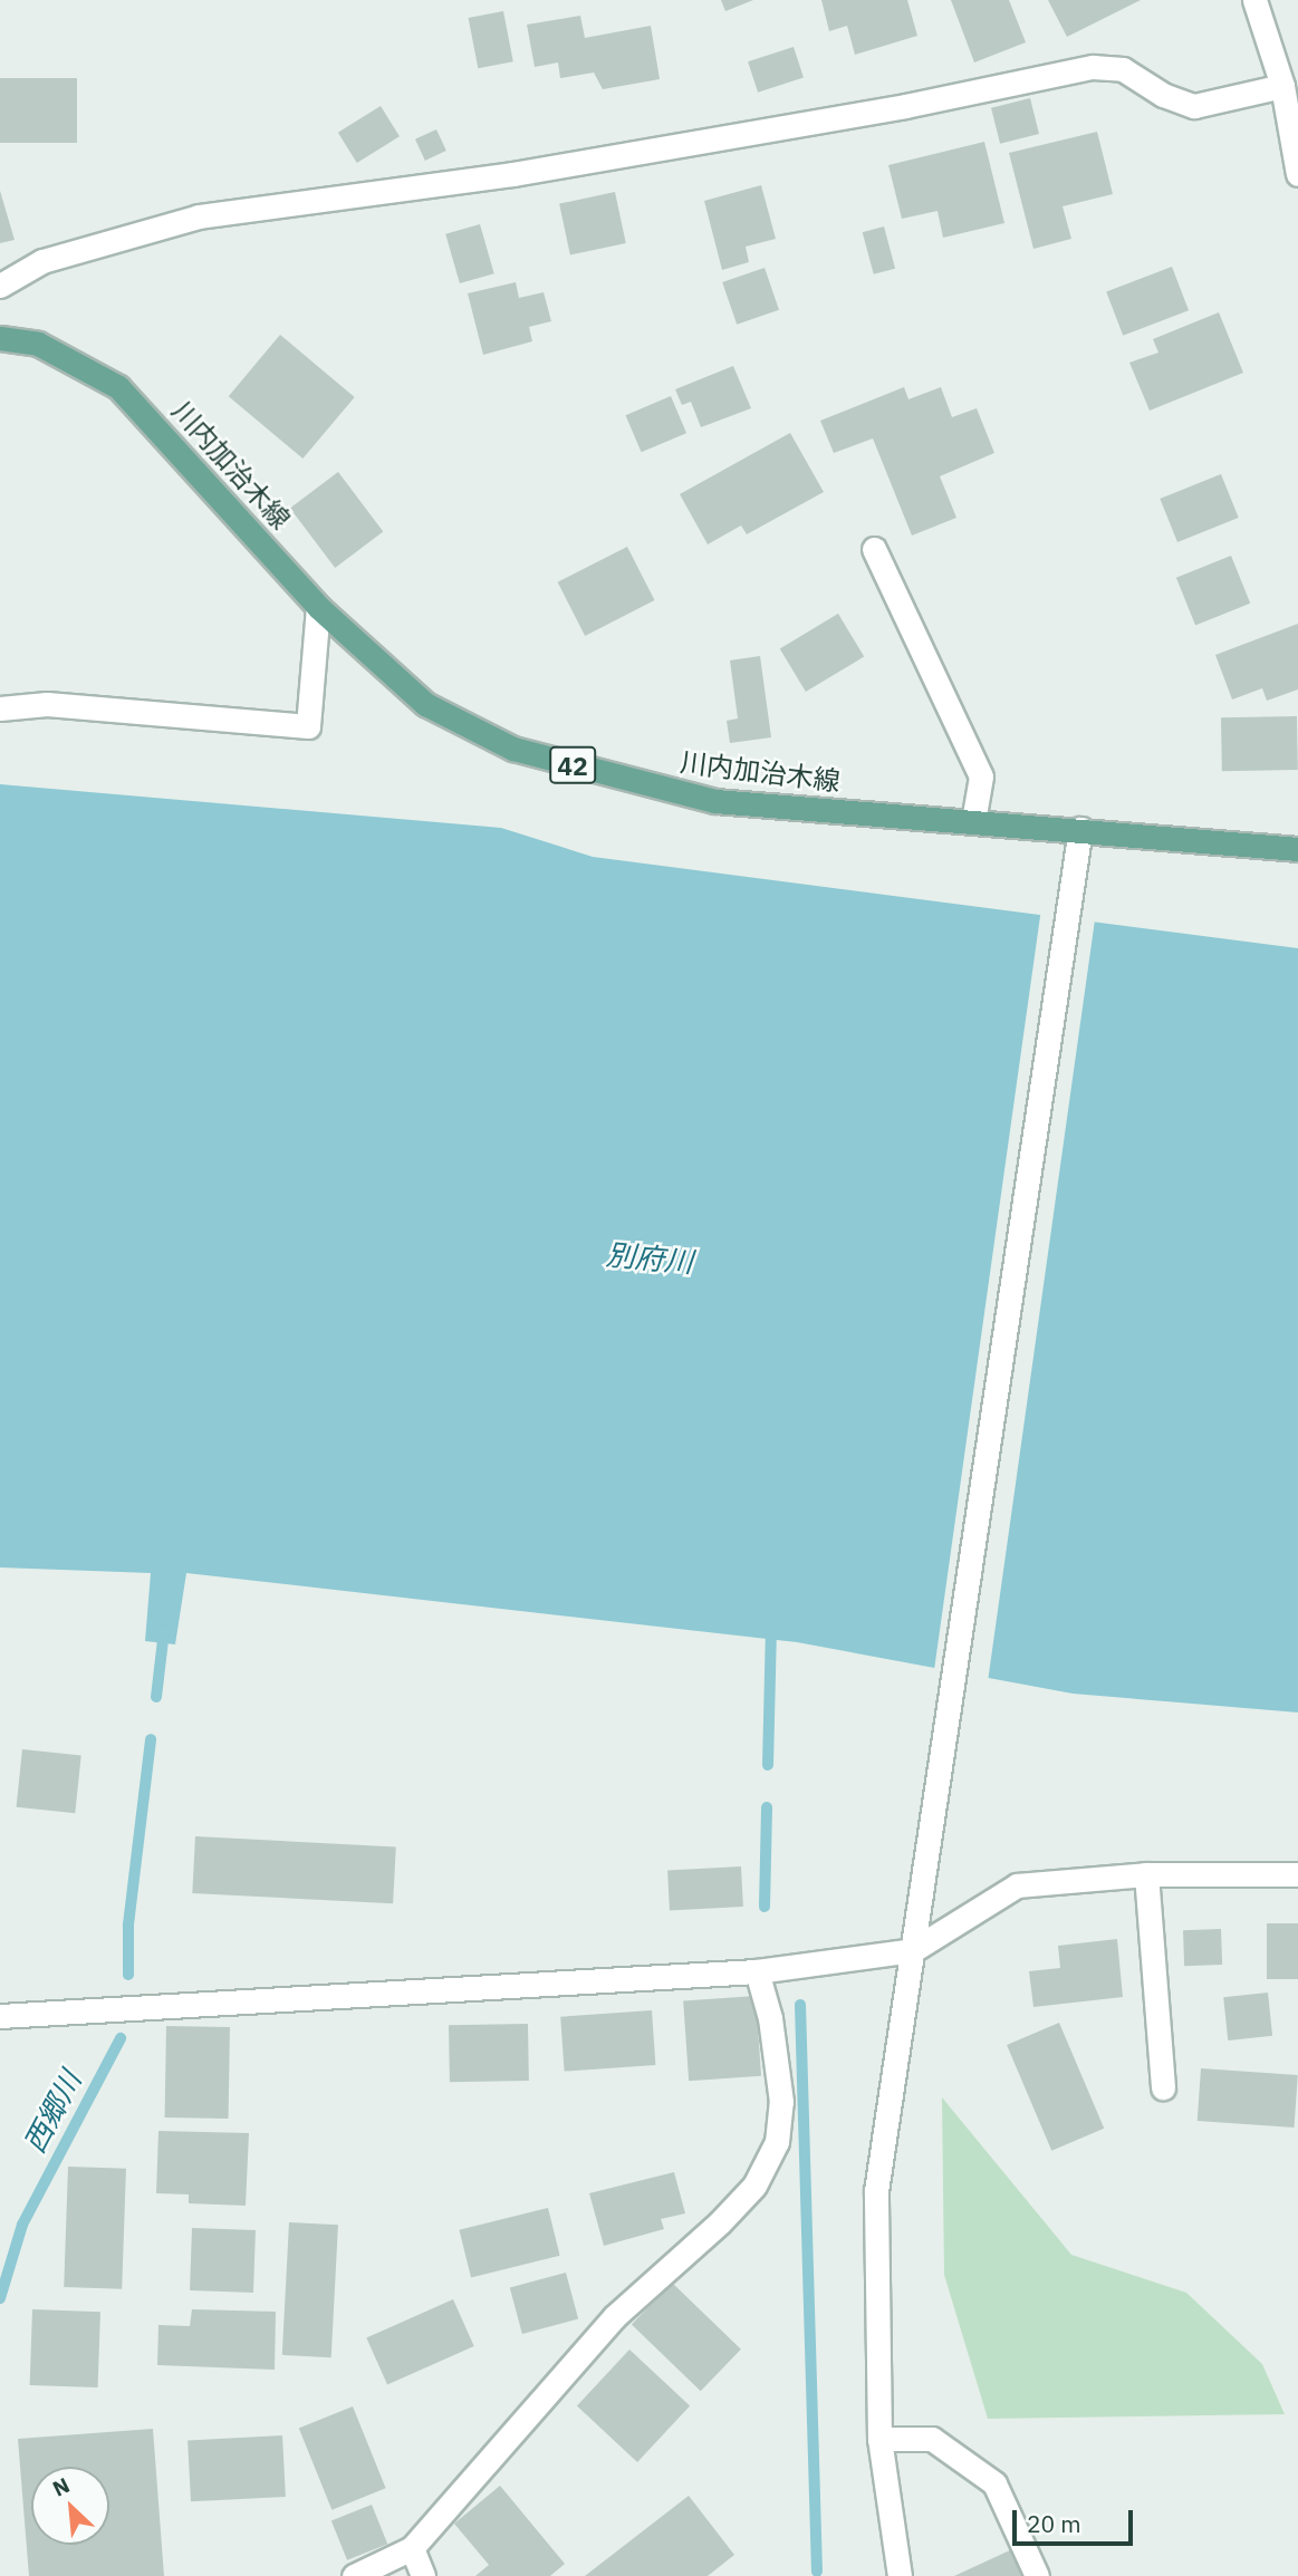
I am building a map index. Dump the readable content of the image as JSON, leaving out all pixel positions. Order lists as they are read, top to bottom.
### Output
{
  "streets": {
    "main road": ["川内加治木線", "42"]
  },
  "water": ["別府川", "西郷川"],
  "scale_bar": "20 m",
  "north": "top left"
}
